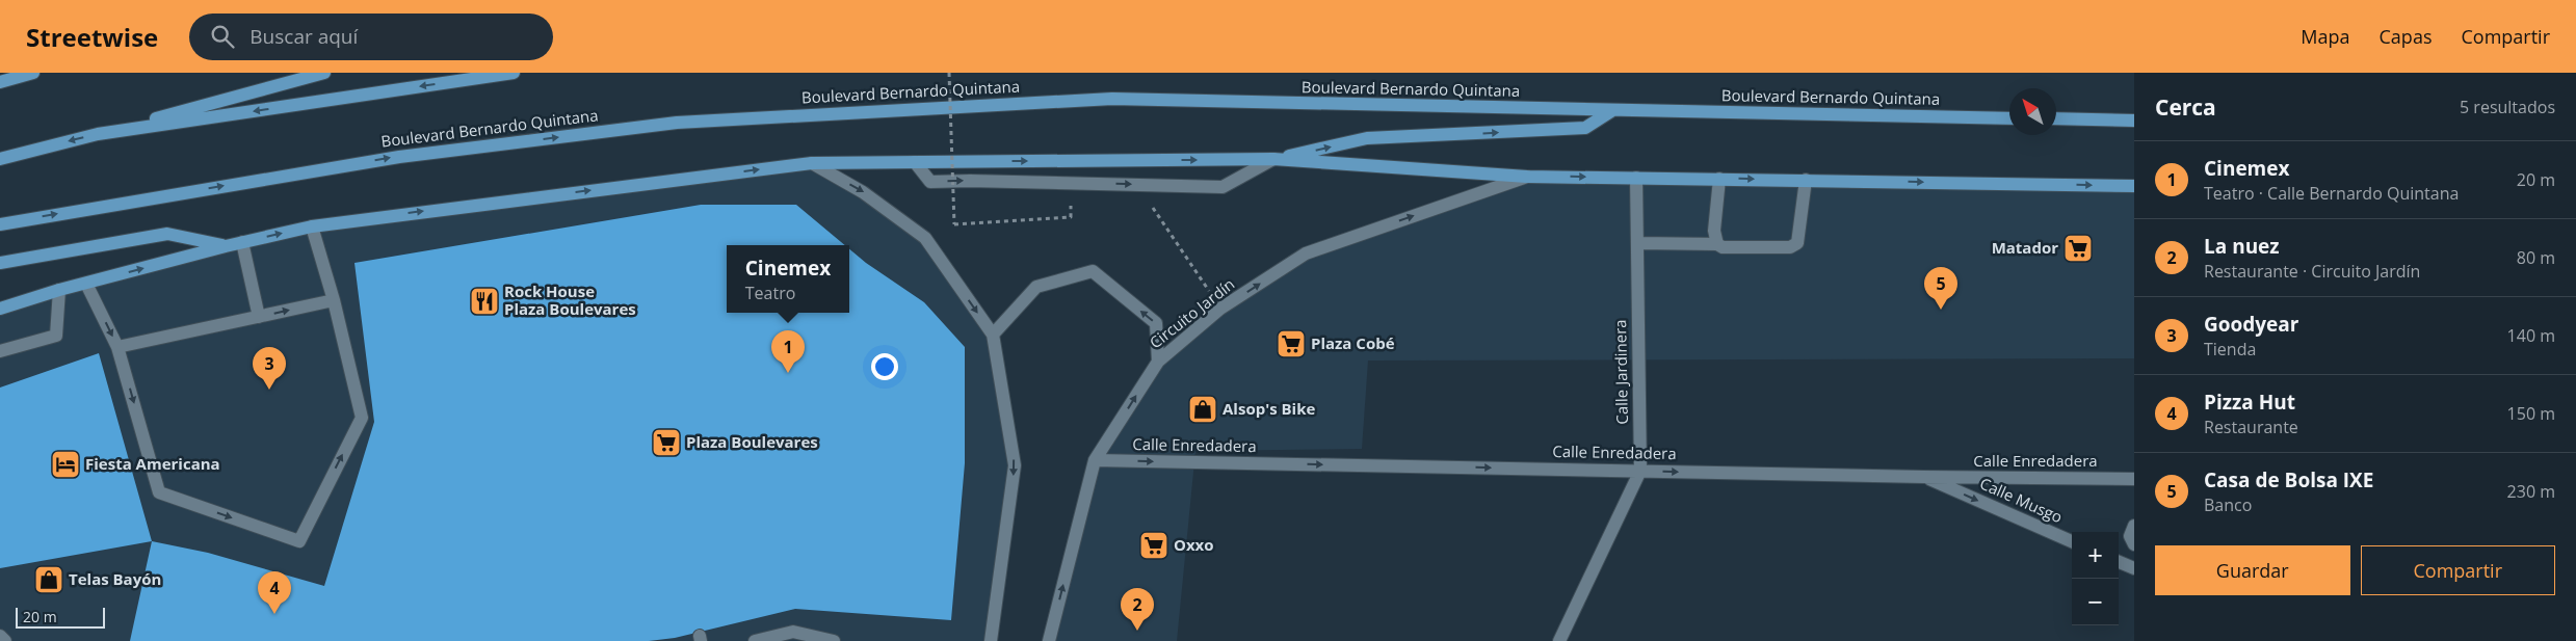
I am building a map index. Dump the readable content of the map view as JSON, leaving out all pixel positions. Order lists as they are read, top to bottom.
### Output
{
  "streets": {
    "main road": ["Boulevard Bernardo Quintana"],
    "street": [
      "Circuito Jardín",
      "Calle Jardinera",
      "Calle Enredadera",
      "Calle Musgo"
    ]
  },
  "crossings": [
    ["Circuito Jardín", "Calle Enredadera"],
    ["Calle Jardinera", "Calle Enredadera"],
    ["Calle Enredadera", "Calle Musgo"]
  ],
  "one_way": ["Circuito Jardín", "Calle Enredadera", "Calle Musgo"],
  "places": {
    "supermarket": [
      "Matador",
      "Plaza Cobé",
      "Plaza Boulevares",
      "Oxxo"
    ],
    "restaurant": ["Rock House Plaza Boulevares"],
    "shop": ["Alsop's Bike", "Telas Bayón"],
    "hotel": ["Fiesta Americana"]
  },
  "scale_bar": "20 m",
  "north": "top left",
  "page": {
    "header": "Streetwise",
    "search": "Buscar aquí",
    "nav": ["Mapa", "Capas", "Compartir"],
    "heading": ["Cerca", "5 resultados"],
    "list": [
      {
        "mark": "1",
        "name": "Cinemex",
        "note": "Teatro · Calle Bernardo Quintana",
        "value": "20 m"
      },
      {
        "mark": "2",
        "name": "La nuez",
        "note": "Restaurante · Circuito Jardín",
        "value": "80 m"
      },
      {
        "mark": "3",
        "name": "Goodyear",
        "note": "Tienda",
        "value": "140 m"
      },
      {
        "mark": "4",
        "name": "Pizza Hut",
        "note": "Restaurante",
        "value": "150 m"
      },
      {
        "mark": "5",
        "name": "Casa de Bolsa IXE",
        "note": "Banco",
        "value": "230 m"
      }
    ],
    "popup": ["Cinemex", "Teatro"],
    "pins": [
      "5",
      "1",
      "3",
      "4",
      "2"
    ],
    "buttons": ["Guardar", "Compartir"],
    "map_buttons": ["+", "−"],
    "scale": "20 m"
  }
}
